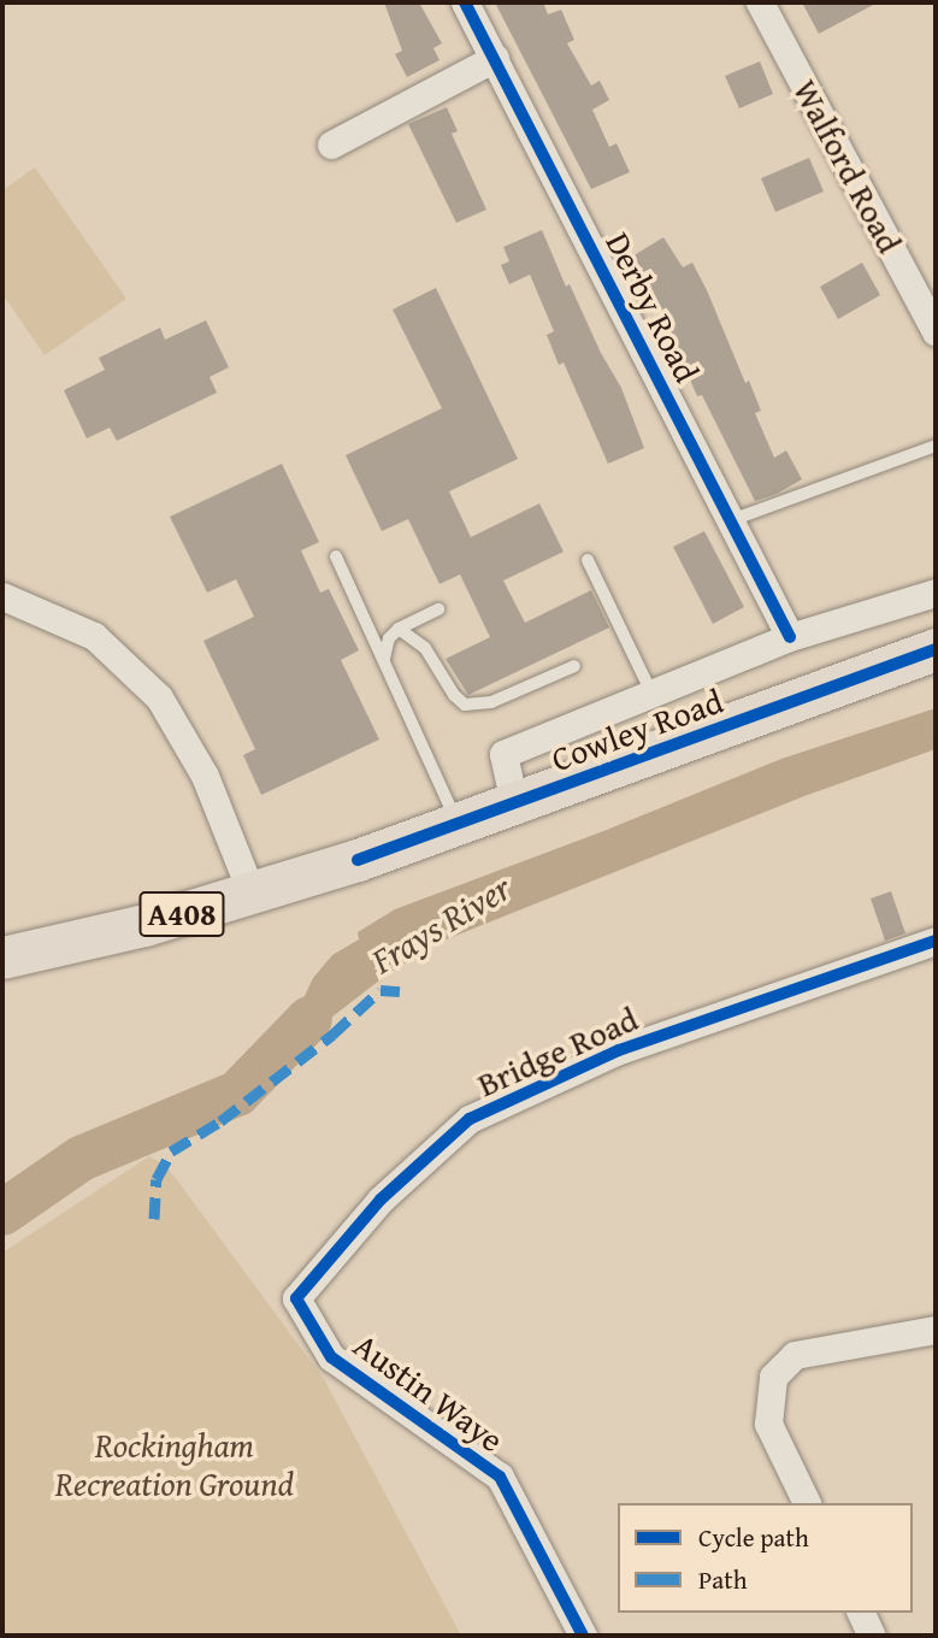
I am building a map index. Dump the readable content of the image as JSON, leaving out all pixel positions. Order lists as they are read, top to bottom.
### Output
{
  "streets": {
    "main road": ["Cowley Road", "A408"],
    "street": [
      "Walford Road",
      "Derby Road",
      "Bridge Road",
      "Austin Waye"
    ]
  },
  "crossings": [
    ["Bridge Road", "Austin Waye"]
  ],
  "water": ["Frays River"],
  "parks": ["Rockingham Recreation Ground"],
  "legend": ["Cycle path", "Path"]
}
